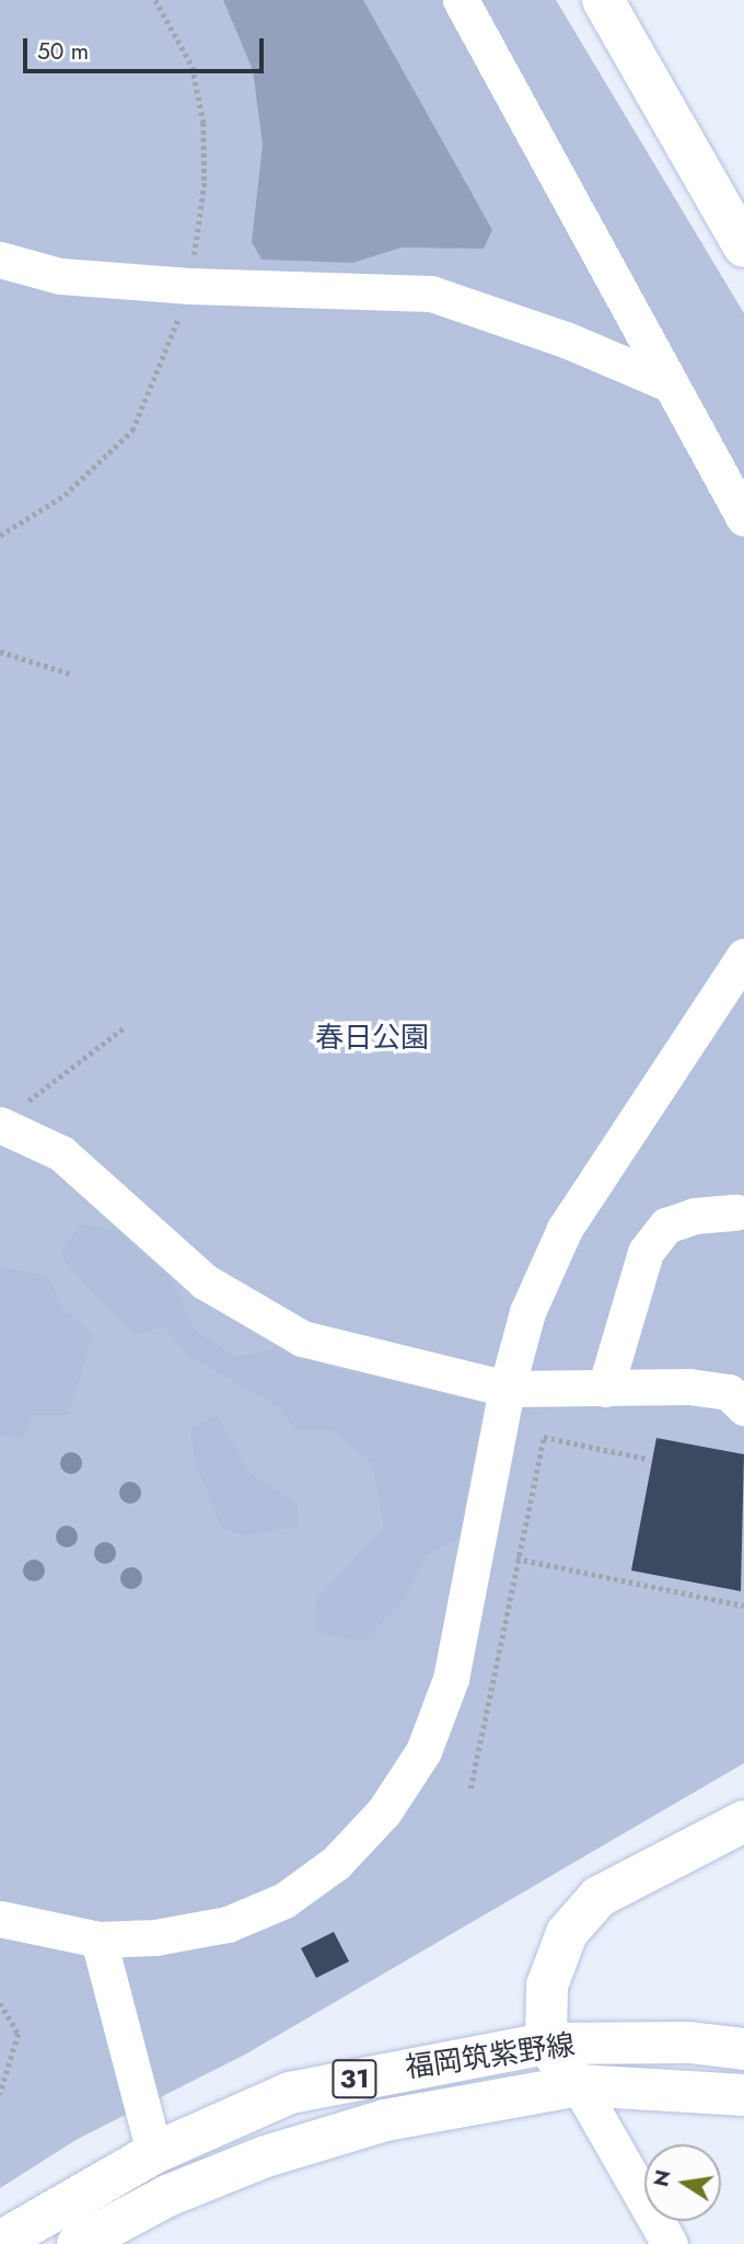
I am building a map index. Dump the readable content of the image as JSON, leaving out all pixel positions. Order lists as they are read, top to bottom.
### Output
{
  "streets": {
    "main road": ["福岡筑紫野線", "31"]
  },
  "parks": ["春日公園"],
  "scale_bar": "50 m",
  "north": "left"
}
